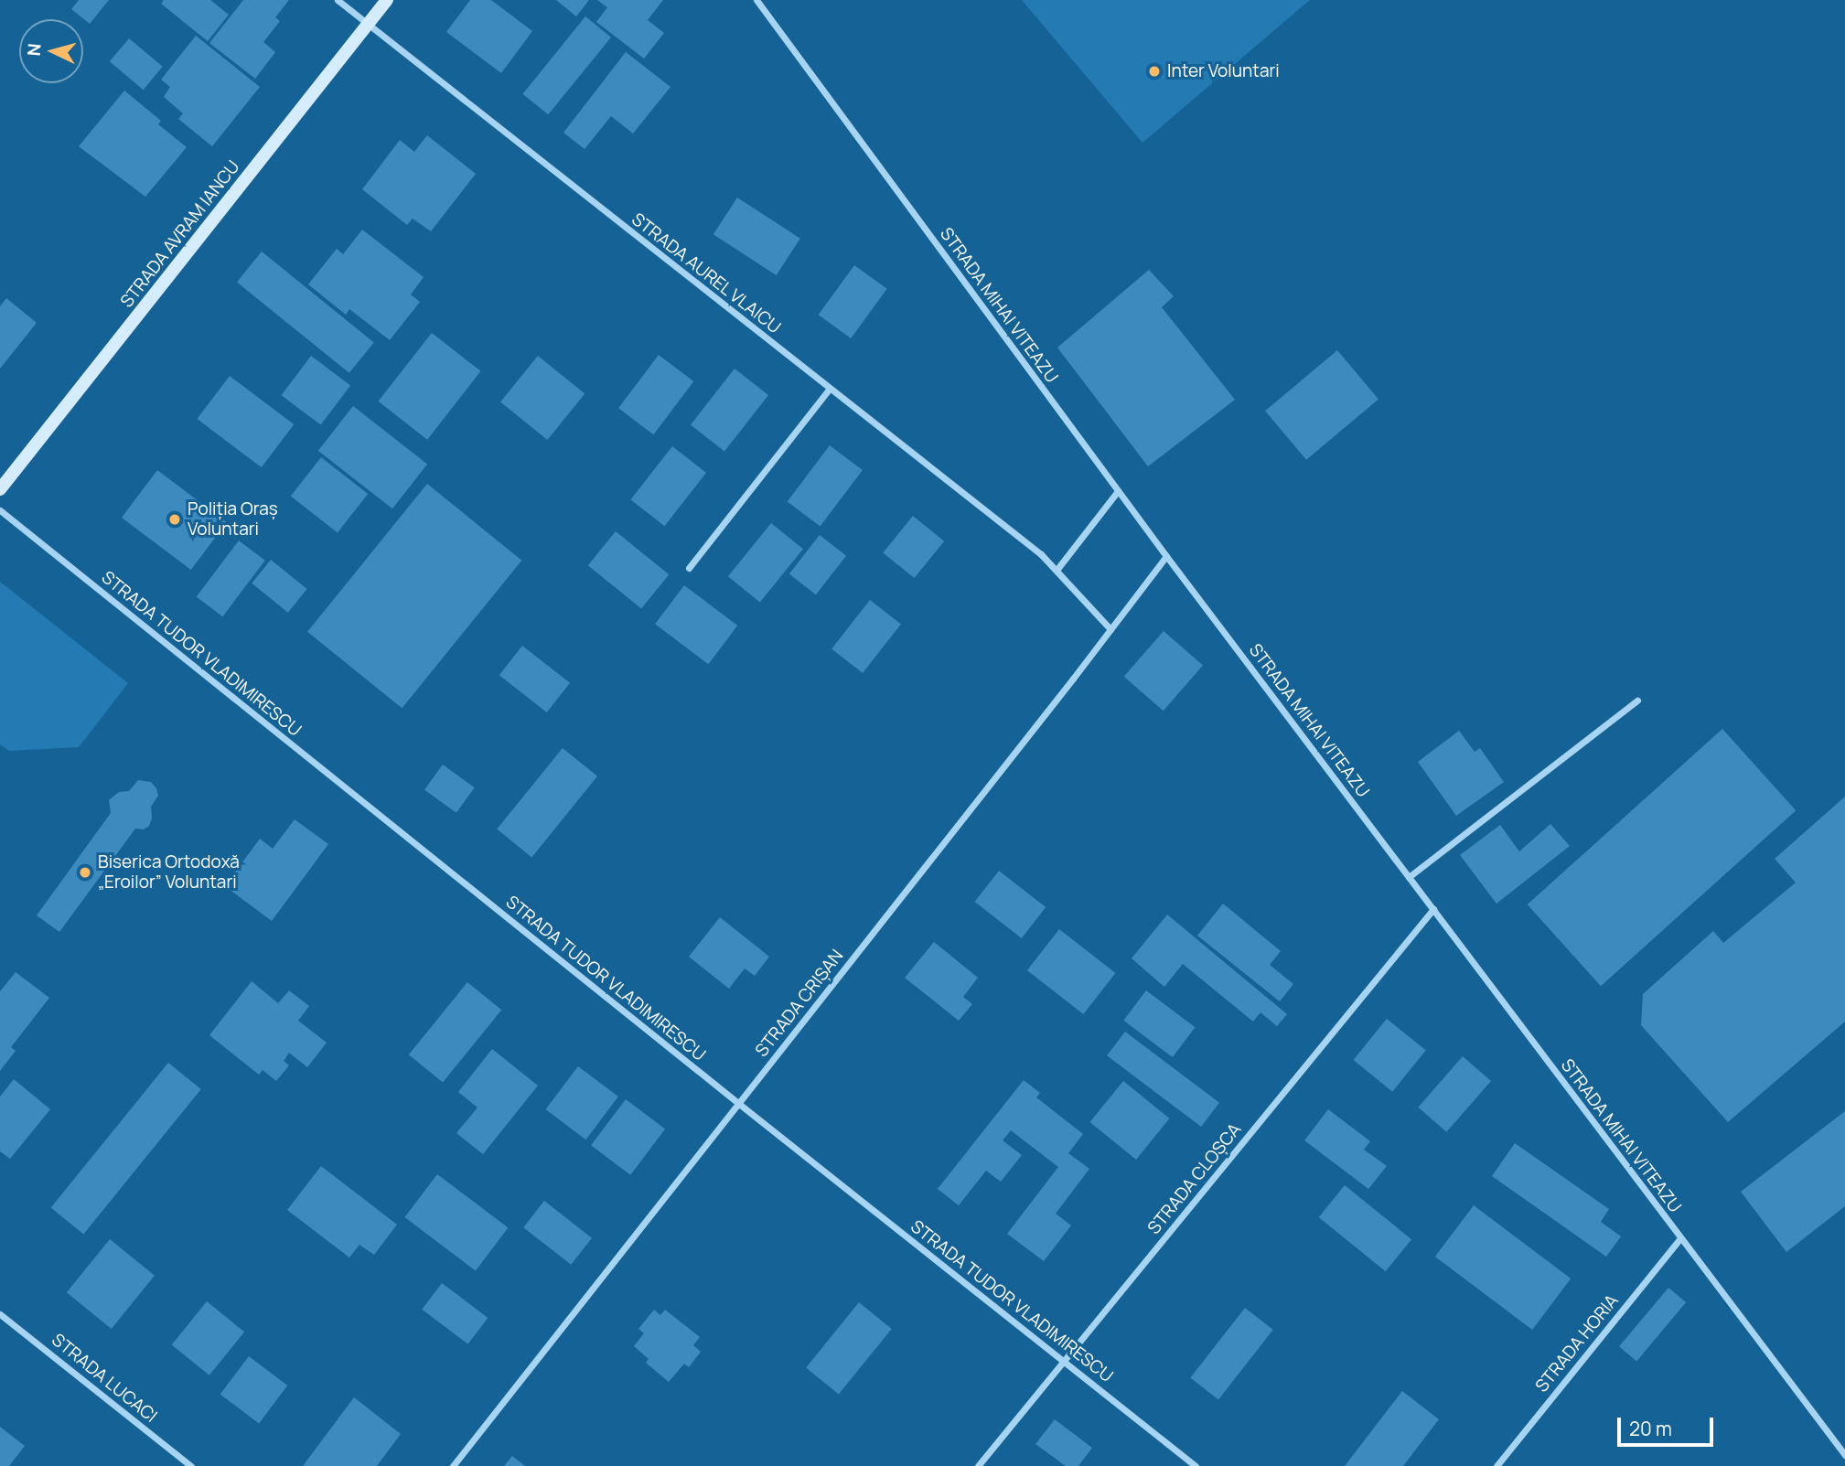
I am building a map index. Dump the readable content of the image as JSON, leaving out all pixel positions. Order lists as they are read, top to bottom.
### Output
{
  "streets": {
    "street": [
      "STRADA AVRAM IANCU",
      "STRADA AUREL VLAICU",
      "STRADA MIHAI VITEAZU",
      "STRADA TUDOR VLADIMIRESCU",
      "STRADA CRIȘAN",
      "STRADA CLOȘCA",
      "STRADA HORIA",
      "STRADA LUCACI"
    ]
  },
  "crossings": [
    ["STRADA AVRAM IANCU", "STRADA AUREL VLAICU"],
    ["STRADA AUREL VLAICU", "STRADA CRIȘAN"],
    ["STRADA MIHAI VITEAZU", "STRADA CRIȘAN"],
    ["STRADA MIHAI VITEAZU", "STRADA CLOȘCA"],
    ["STRADA MIHAI VITEAZU", "STRADA HORIA"],
    ["STRADA TUDOR VLADIMIRESCU", "STRADA CRIȘAN"],
    ["STRADA TUDOR VLADIMIRESCU", "STRADA CLOȘCA"]
  ],
  "places": ["Inter Voluntari", "Poliția Oraș Voluntari", "Biserica Ortodoxă „Eroilor” Voluntari"],
  "scale_bar": "20 m",
  "north": "left"
}
